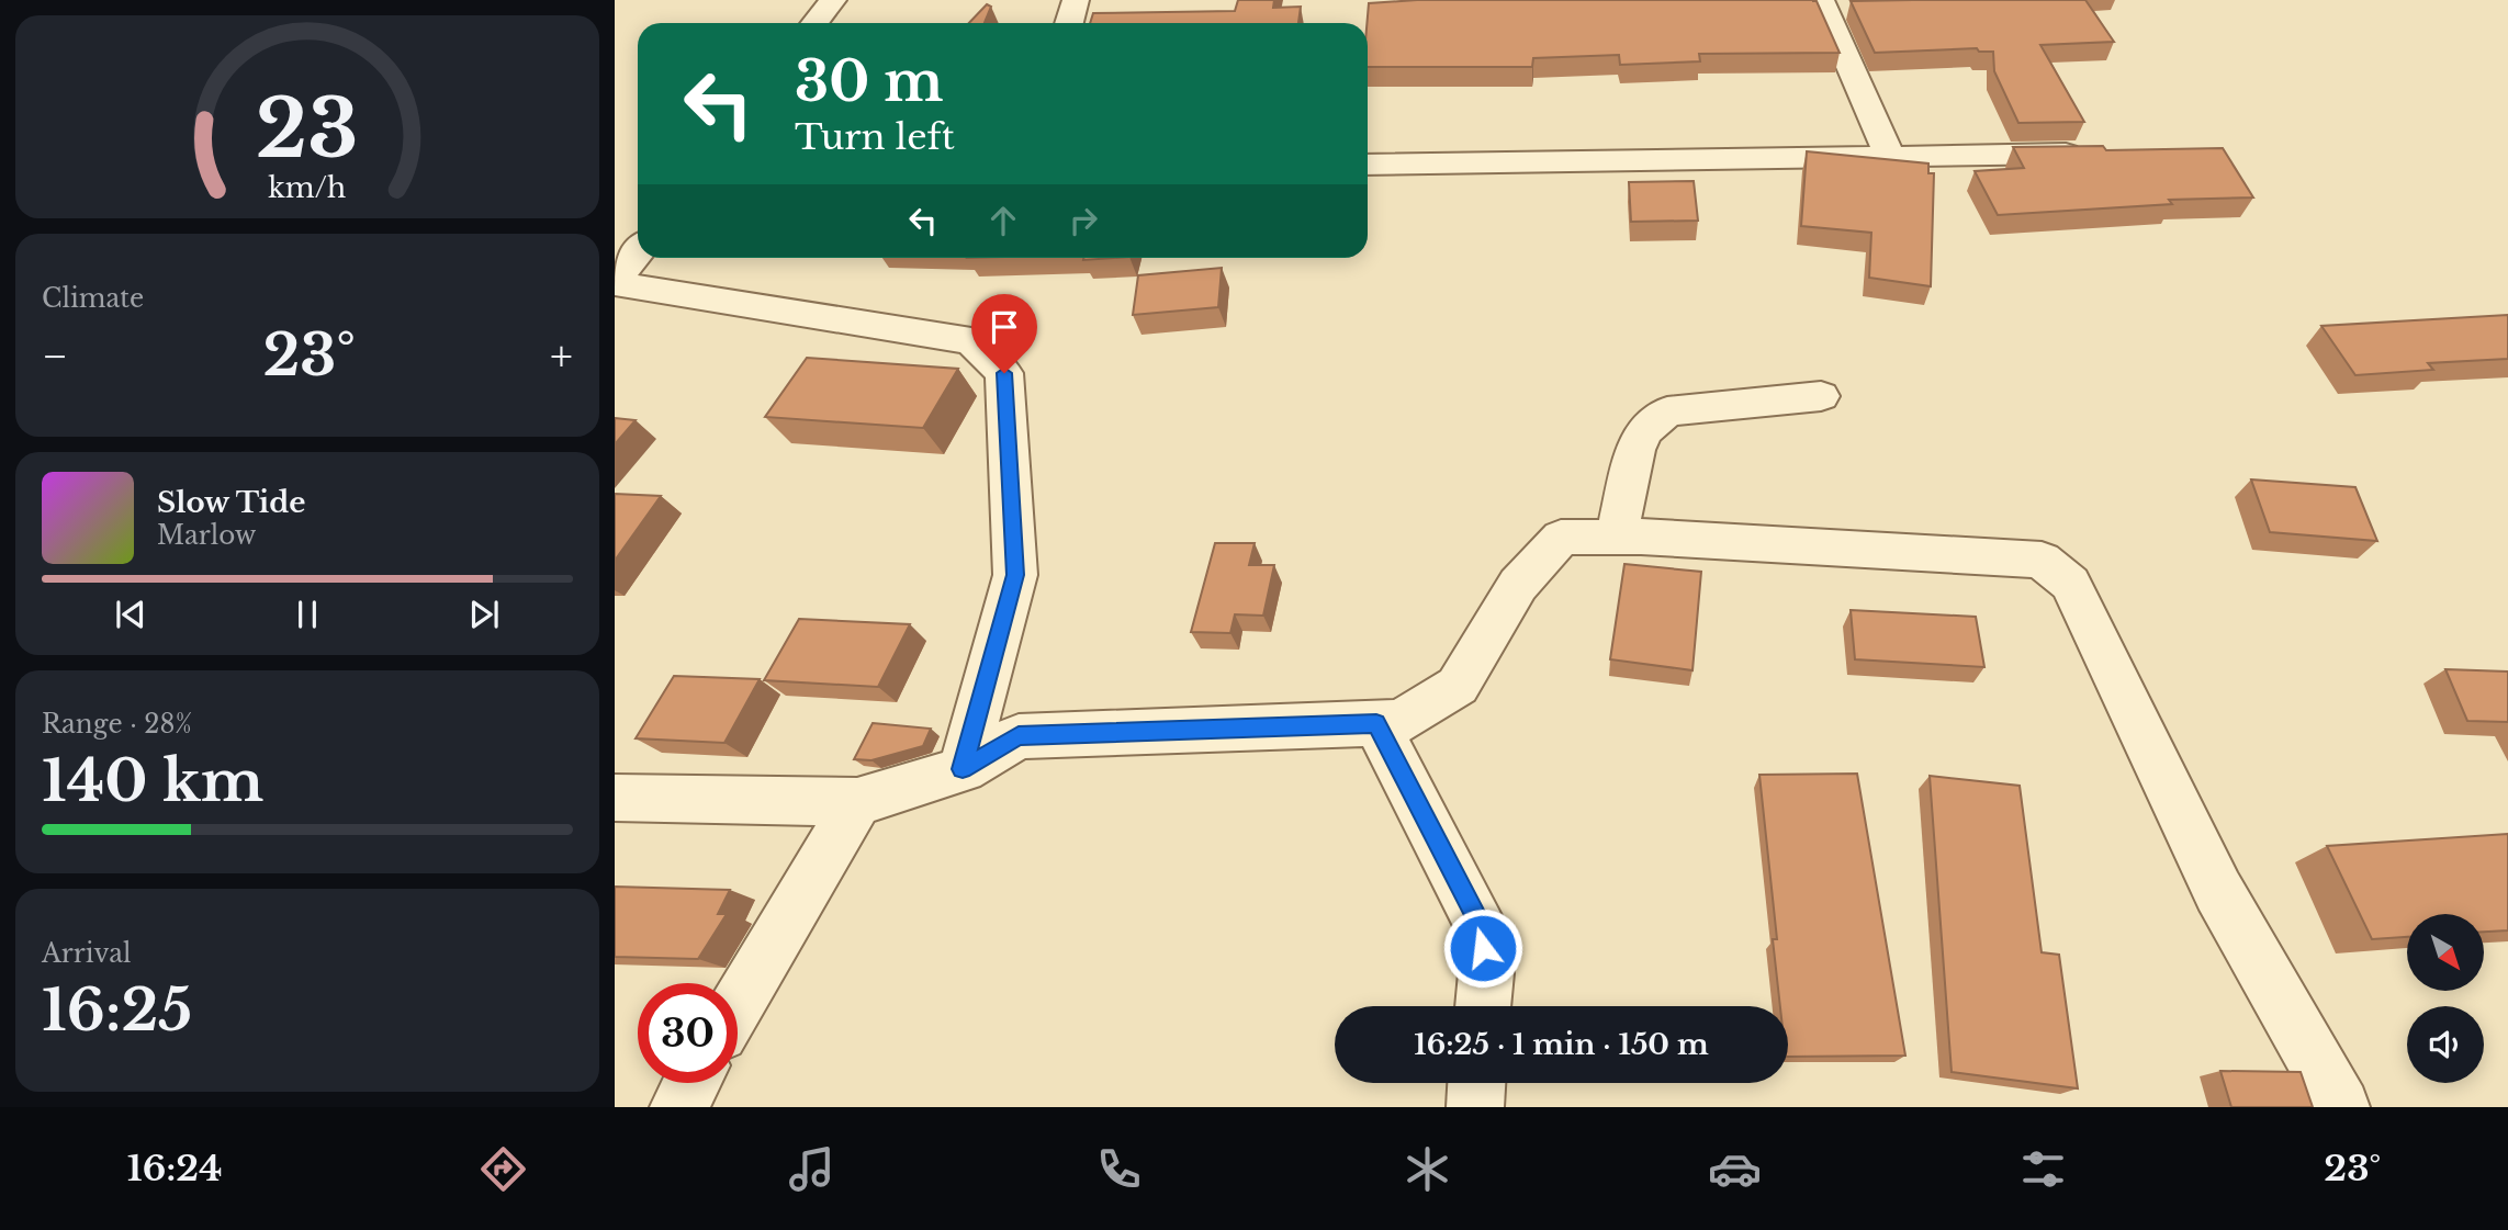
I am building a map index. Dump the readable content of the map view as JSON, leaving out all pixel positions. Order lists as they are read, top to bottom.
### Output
{
  "north": "bottom right",
  "page": {
    "turn": ["30 m", "Turn left"],
    "tile": [
      "Climate",
      ["Range · 28%", "140 km"],
      ["Arrival", "16:25"]
    ],
    "heat": ["−", "23°", "+"],
    "song": ["Slow Tide", "Marlow"],
    "limit": "30",
    "trip": "16:25 · 1 min · 150 m",
    "tabs": ["16:24", "23°"],
    "gauge": ["23", "km/h"]
  }
}
